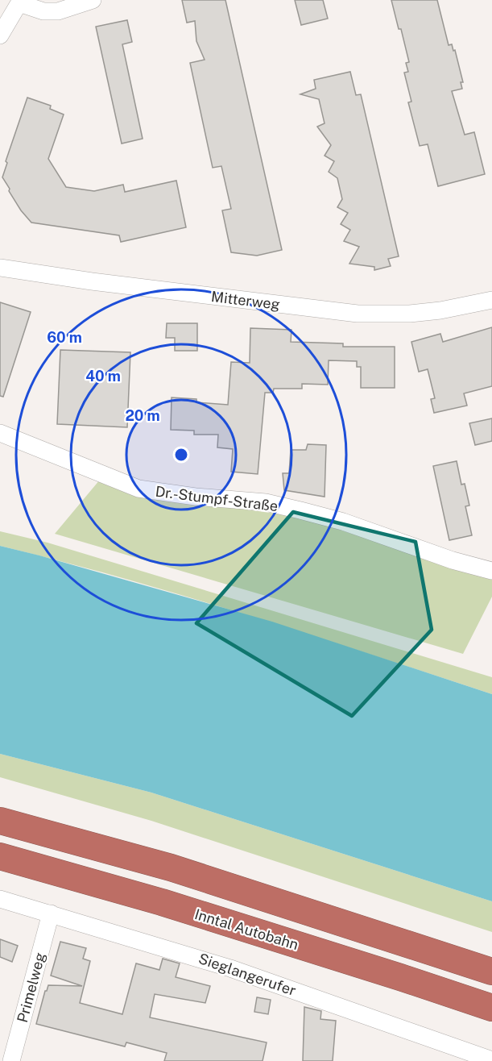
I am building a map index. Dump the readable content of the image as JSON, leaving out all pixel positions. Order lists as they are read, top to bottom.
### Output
{
  "streets": {
    "highway": ["Inntal Autobahn"],
    "street": [
      "Mitterweg",
      "Dr.-Stumpf-Straße",
      "Sieglangerufer",
      "Primelweg"
    ]
  },
  "crossings": [
    ["Sieglangerufer", "Primelweg"]
  ],
  "rings": ["60 m", "40 m", "20 m"]
}
